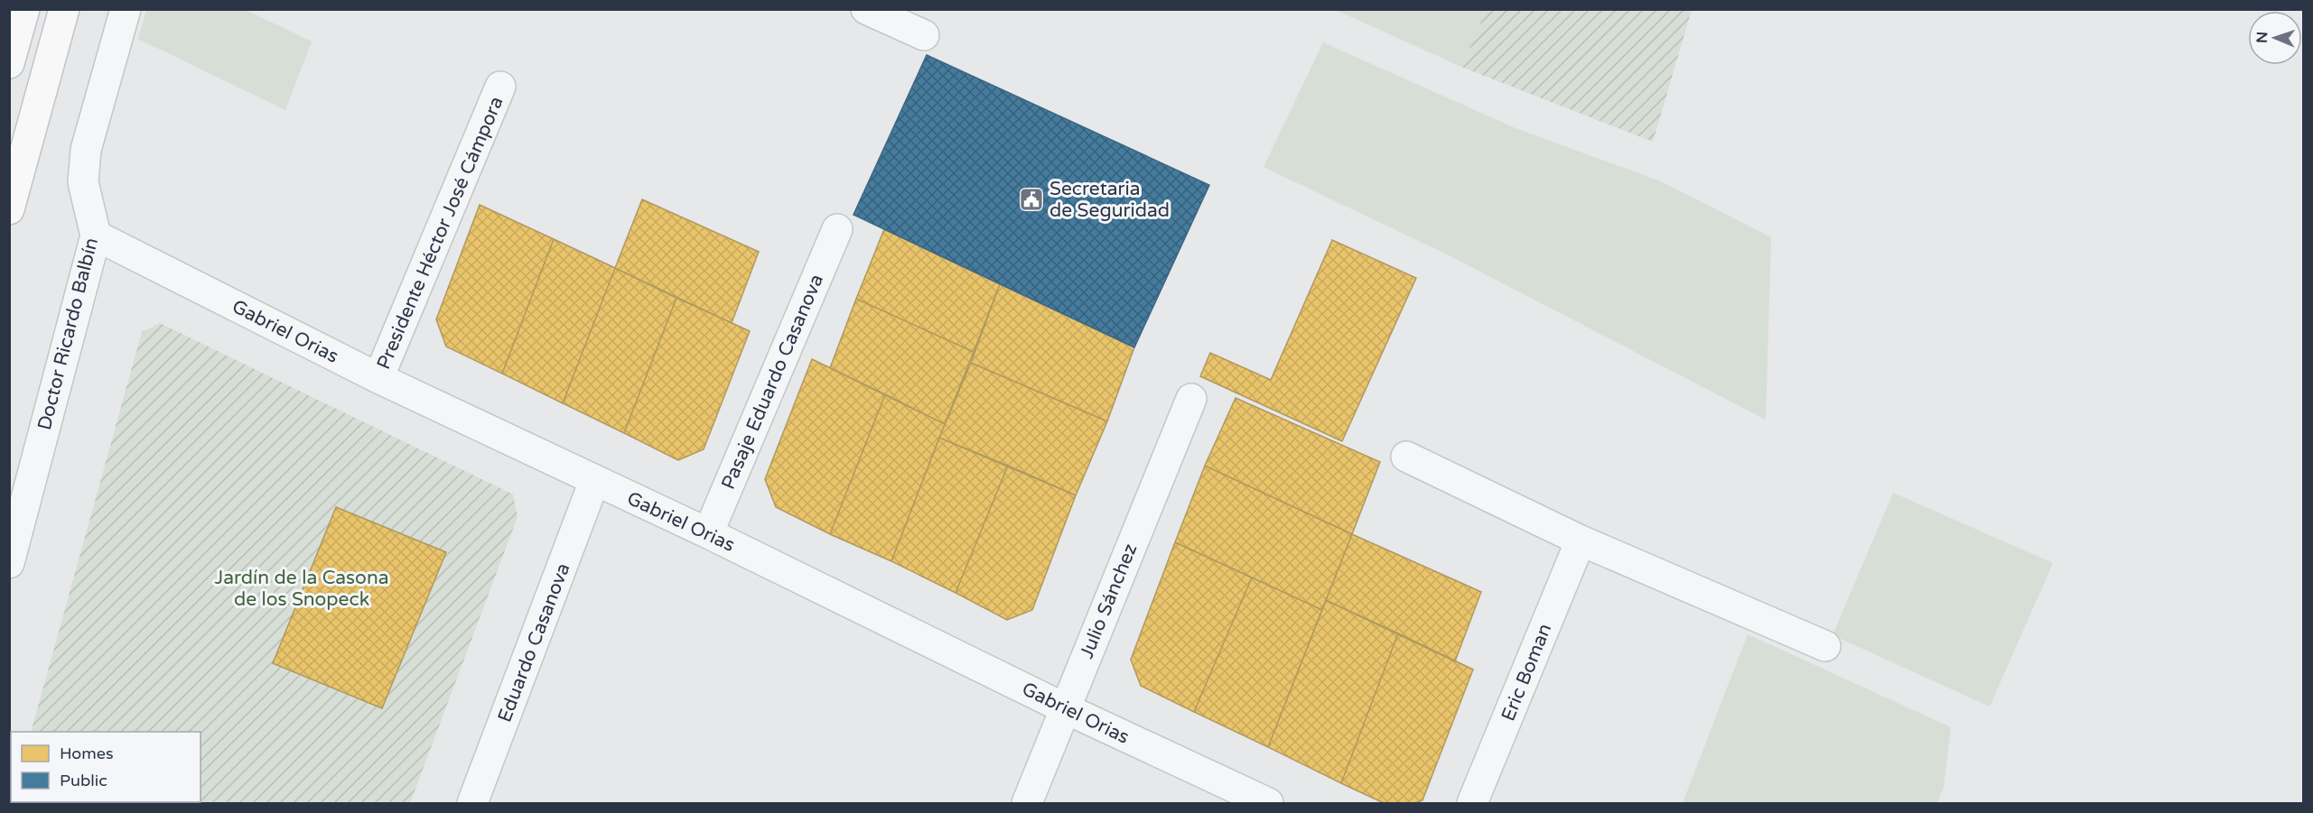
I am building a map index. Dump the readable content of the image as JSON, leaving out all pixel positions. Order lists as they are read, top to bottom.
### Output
{
  "streets": {
    "street": [
      "Presidente Héctor José Cámpora",
      "Gabriel Orias",
      "Doctor Ricardo Balbín",
      "Pasaje Eduardo Casanova",
      "Julio Sánchez",
      "Eduardo Casanova",
      "Eric Boman"
    ]
  },
  "crossings": [
    ["Presidente Héctor José Cámpora", "Gabriel Orias"],
    ["Gabriel Orias", "Doctor Ricardo Balbín"],
    ["Gabriel Orias", "Pasaje Eduardo Casanova"],
    ["Gabriel Orias", "Julio Sánchez"],
    ["Gabriel Orias", "Eduardo Casanova"]
  ],
  "parks": ["Jardín de la Casona de los Snopeck"],
  "places": {
    "public building": ["Secretaria de Seguridad"]
  },
  "legend": ["Homes", "Public"],
  "north": "left"
}
